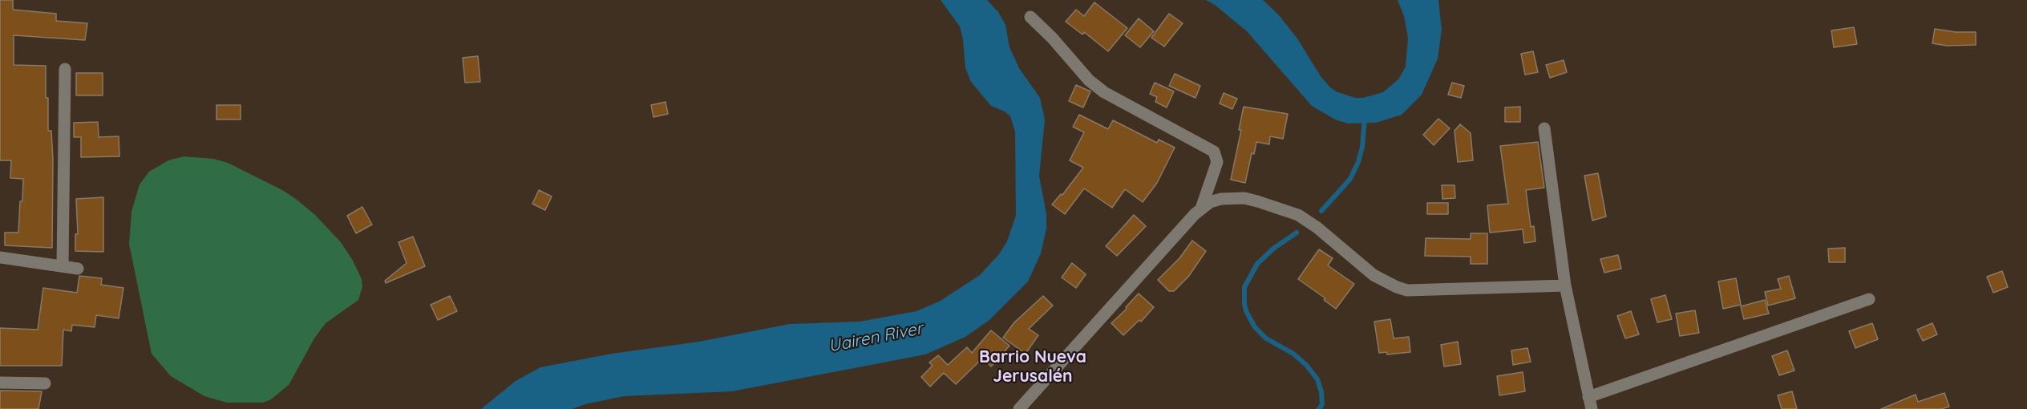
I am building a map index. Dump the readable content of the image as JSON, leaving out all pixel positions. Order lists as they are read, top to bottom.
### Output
{
  "districts": ["Barrio Nueva Jerusalén"],
  "water": ["Uairen River"]
}
